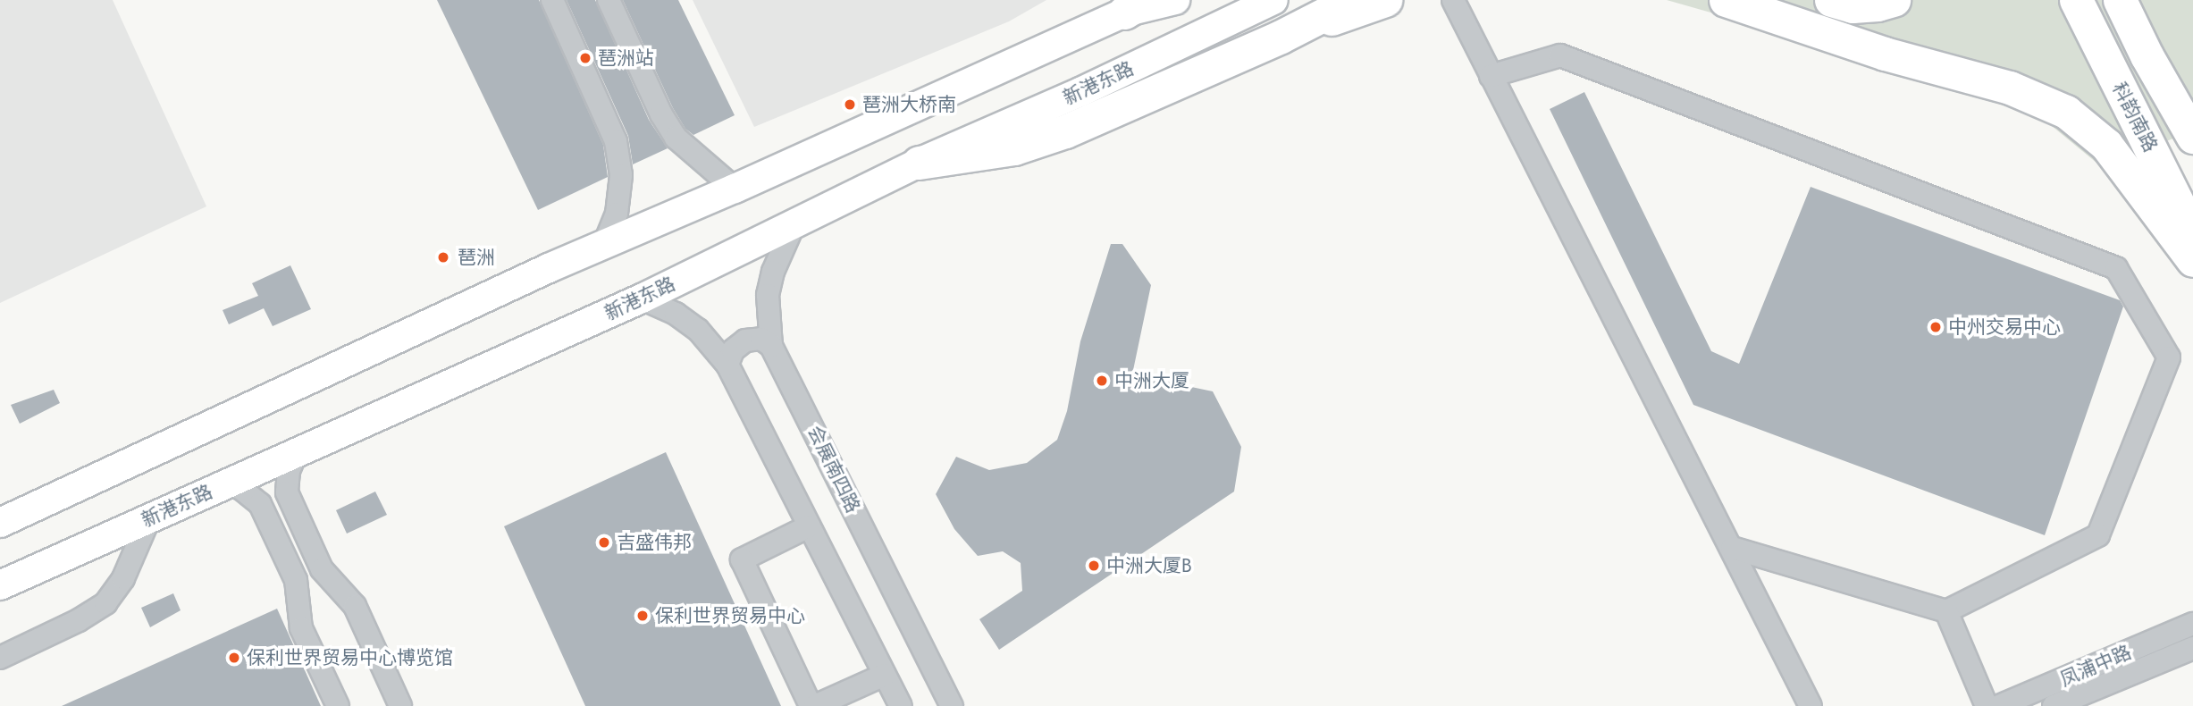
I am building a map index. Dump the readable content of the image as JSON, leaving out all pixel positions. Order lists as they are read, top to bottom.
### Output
{
  "streets": {
    "highway": ["科韵南路"],
    "main road": ["新港东路"],
    "street": ["会展南四路", "凤浦中路"]
  },
  "crossings": [
    ["新港东路", "会展南四路"]
  ],
  "places": [
    "琶洲站",
    "琶洲大桥南",
    "琶洲",
    "中州交易中心",
    "中洲大厦",
    "吉盛伟邦",
    "中洲大厦B",
    "保利世界贸易中心",
    "保利世界贸易中心博览馆"
  ]
}
